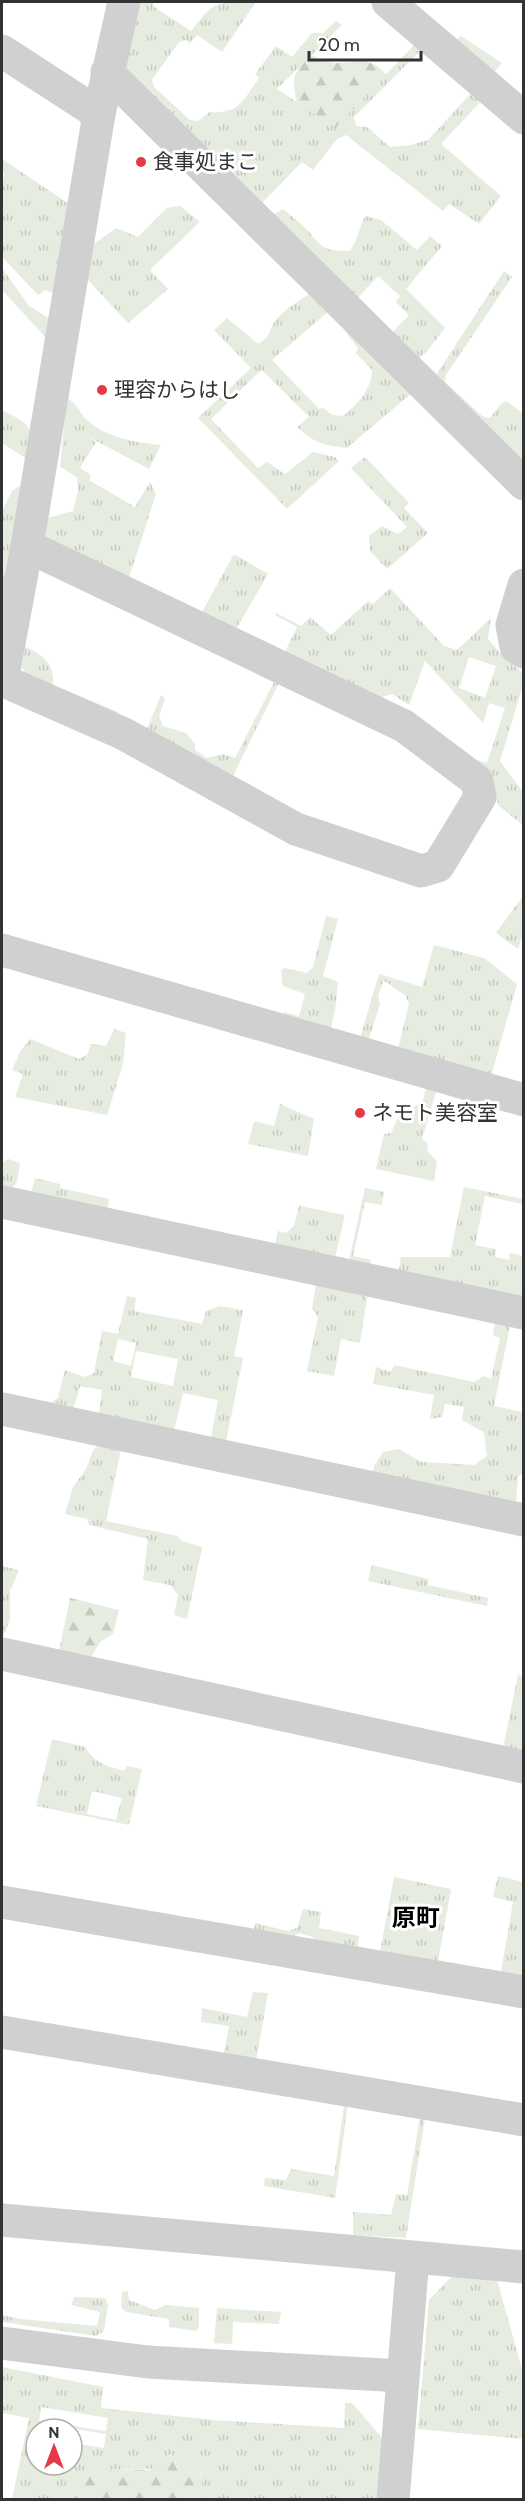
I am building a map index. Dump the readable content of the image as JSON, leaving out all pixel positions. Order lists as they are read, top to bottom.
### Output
{
  "districts": ["原町"],
  "places": ["食事処まこ", "理容からはし", "ネモト美容室"],
  "scale_bar": "20 m",
  "north": "top"
}
